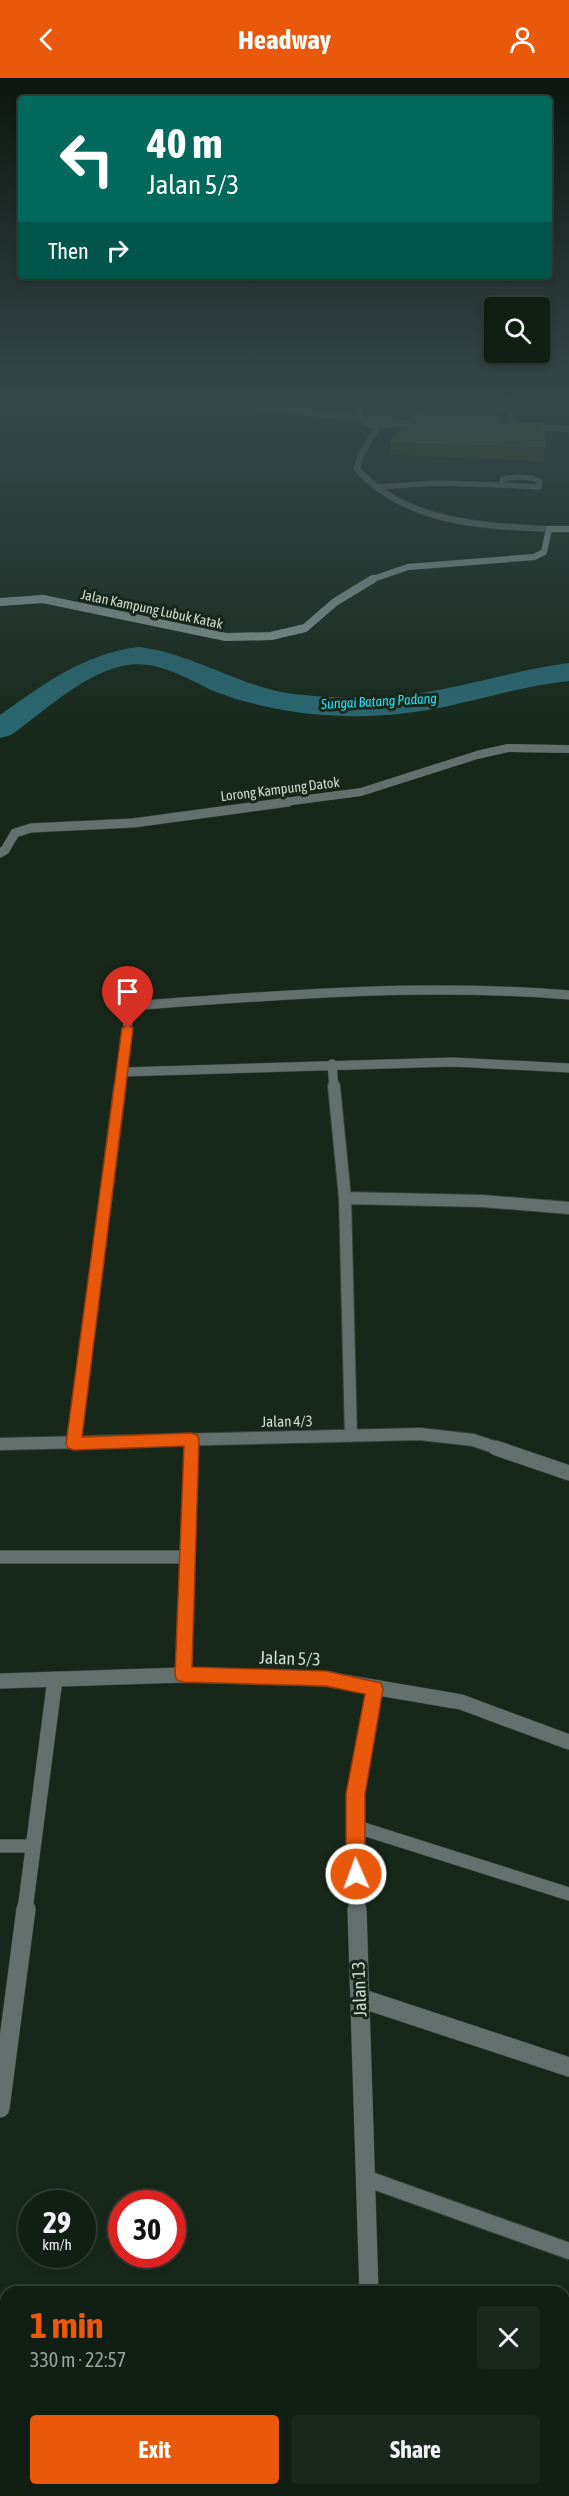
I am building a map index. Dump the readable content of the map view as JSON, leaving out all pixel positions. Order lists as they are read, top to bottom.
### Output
{
  "streets": {
    "street": [
      "Jalan Kampung Lubuk Katak",
      "Lorong Kampung Datok",
      "Jalan 4/3",
      "Jalan 5/3",
      "Jalan 13"
    ]
  },
  "crossings": [
    ["Jalan 5/3", "Jalan 13"]
  ],
  "water": ["Sungai Batang Padang"],
  "page": {
    "header": "Headway",
    "turn": ["40 m", "Jalan 5/3"],
    "then": "Then",
    "speed": "29 km/h",
    "limit": "30",
    "heading": ["1 min", "330 m · 22:57"],
    "buttons": ["Exit", "Share"]
  }
}
